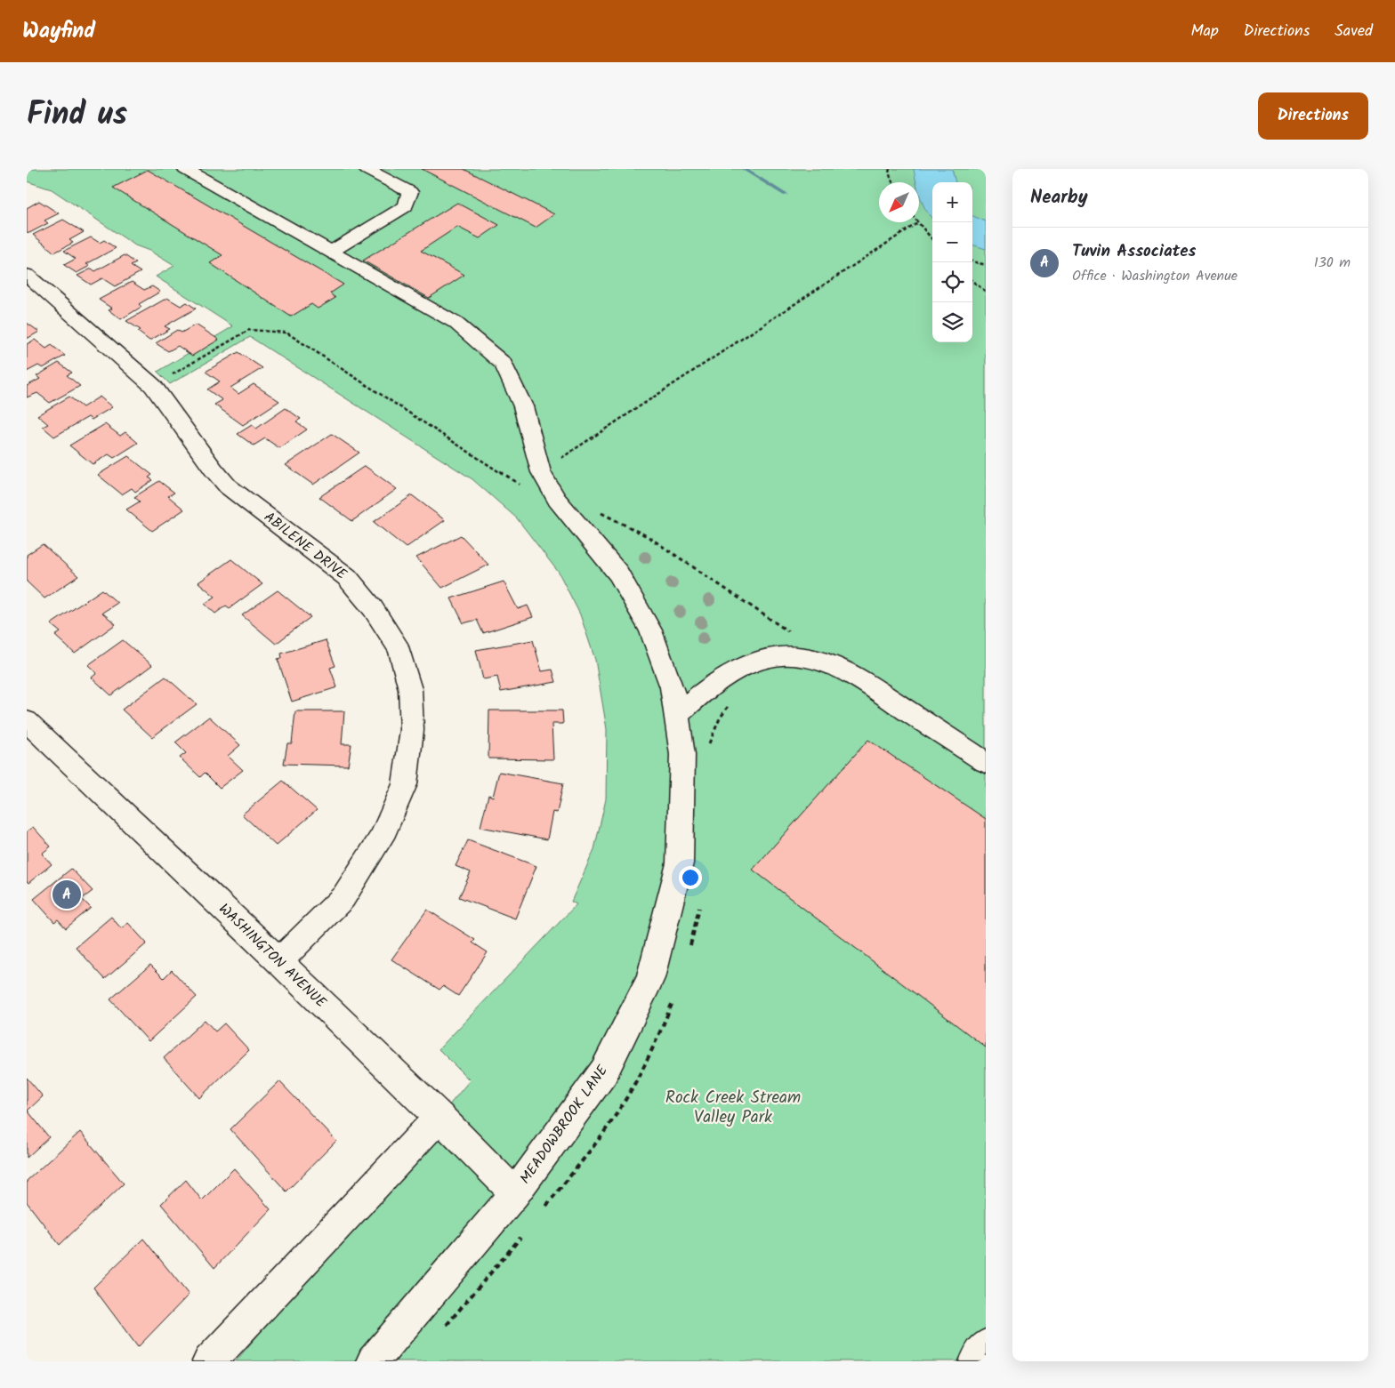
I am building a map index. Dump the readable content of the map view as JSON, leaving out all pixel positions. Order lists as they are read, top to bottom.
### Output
{
  "streets": {
    "street": ["ABILENE DRIVE", "WASHINGTON AVENUE", "MEADOWBROOK LANE"]
  },
  "crossings": [
    ["ABILENE DRIVE", "WASHINGTON AVENUE"],
    ["WASHINGTON AVENUE", "MEADOWBROOK LANE"]
  ],
  "parks": ["Rock Creek Stream Valley Park"],
  "north": "bottom left",
  "page": {
    "header": "Wayfind",
    "nav": ["Map", "Directions", "Saved"],
    "title": "Find us",
    "buttons": "Directions",
    "heading": "Nearby",
    "map_buttons": ["+", "−"],
    "list": [
      {
        "mark": "A",
        "name": "Tuvin Associates",
        "note": "Office · Washington Avenue",
        "value": "130 m"
      }
    ],
    "pins": "A"
  }
}
